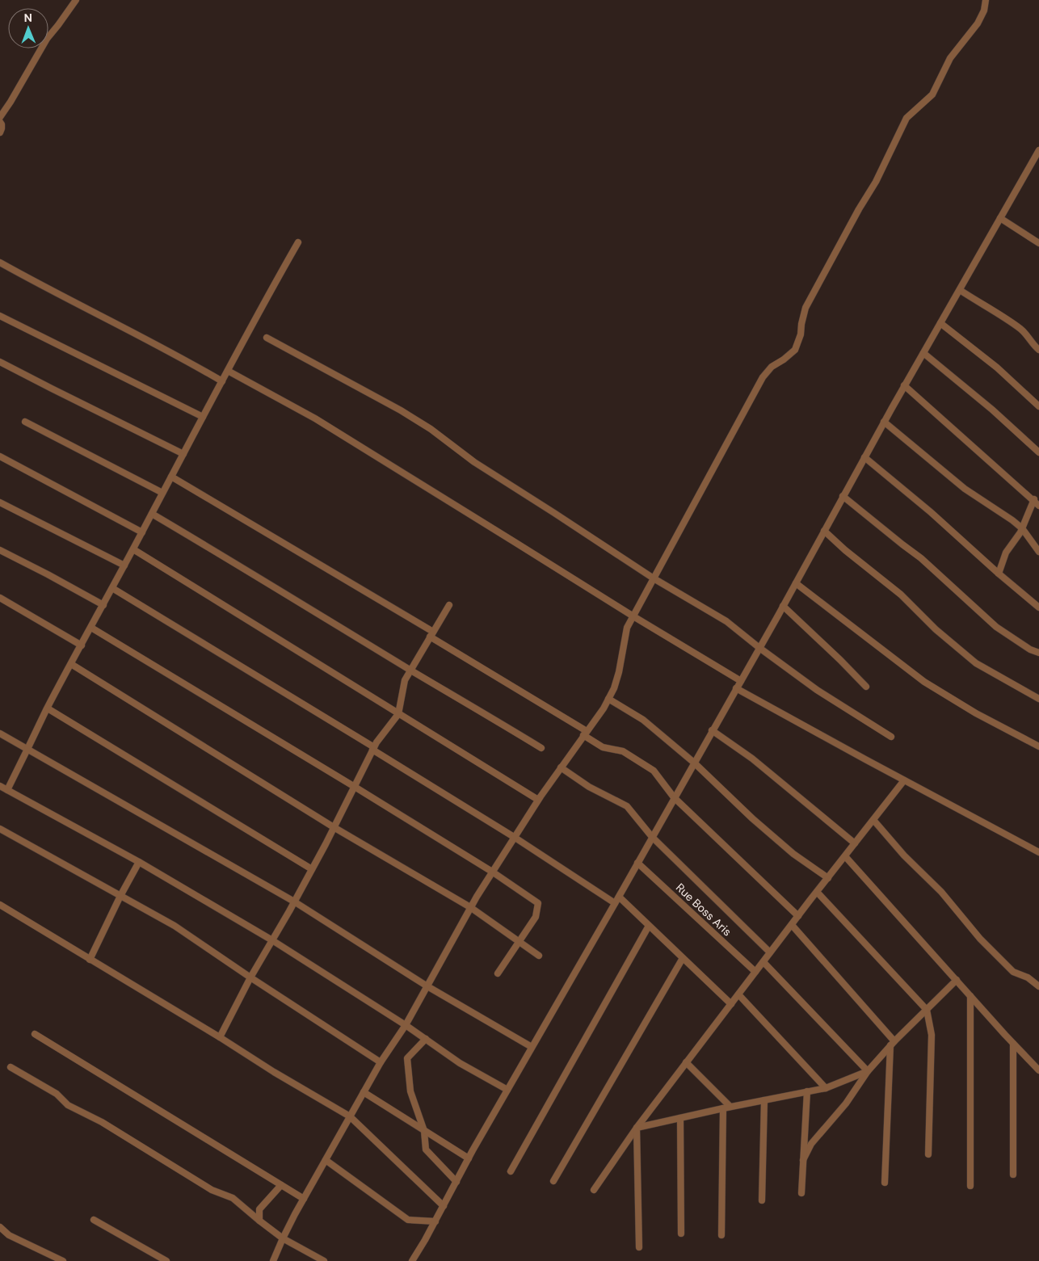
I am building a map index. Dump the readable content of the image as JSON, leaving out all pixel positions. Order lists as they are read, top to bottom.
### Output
{
  "streets": {
    "street": ["Rue Boss Aris"]
  },
  "north": "top"
}
